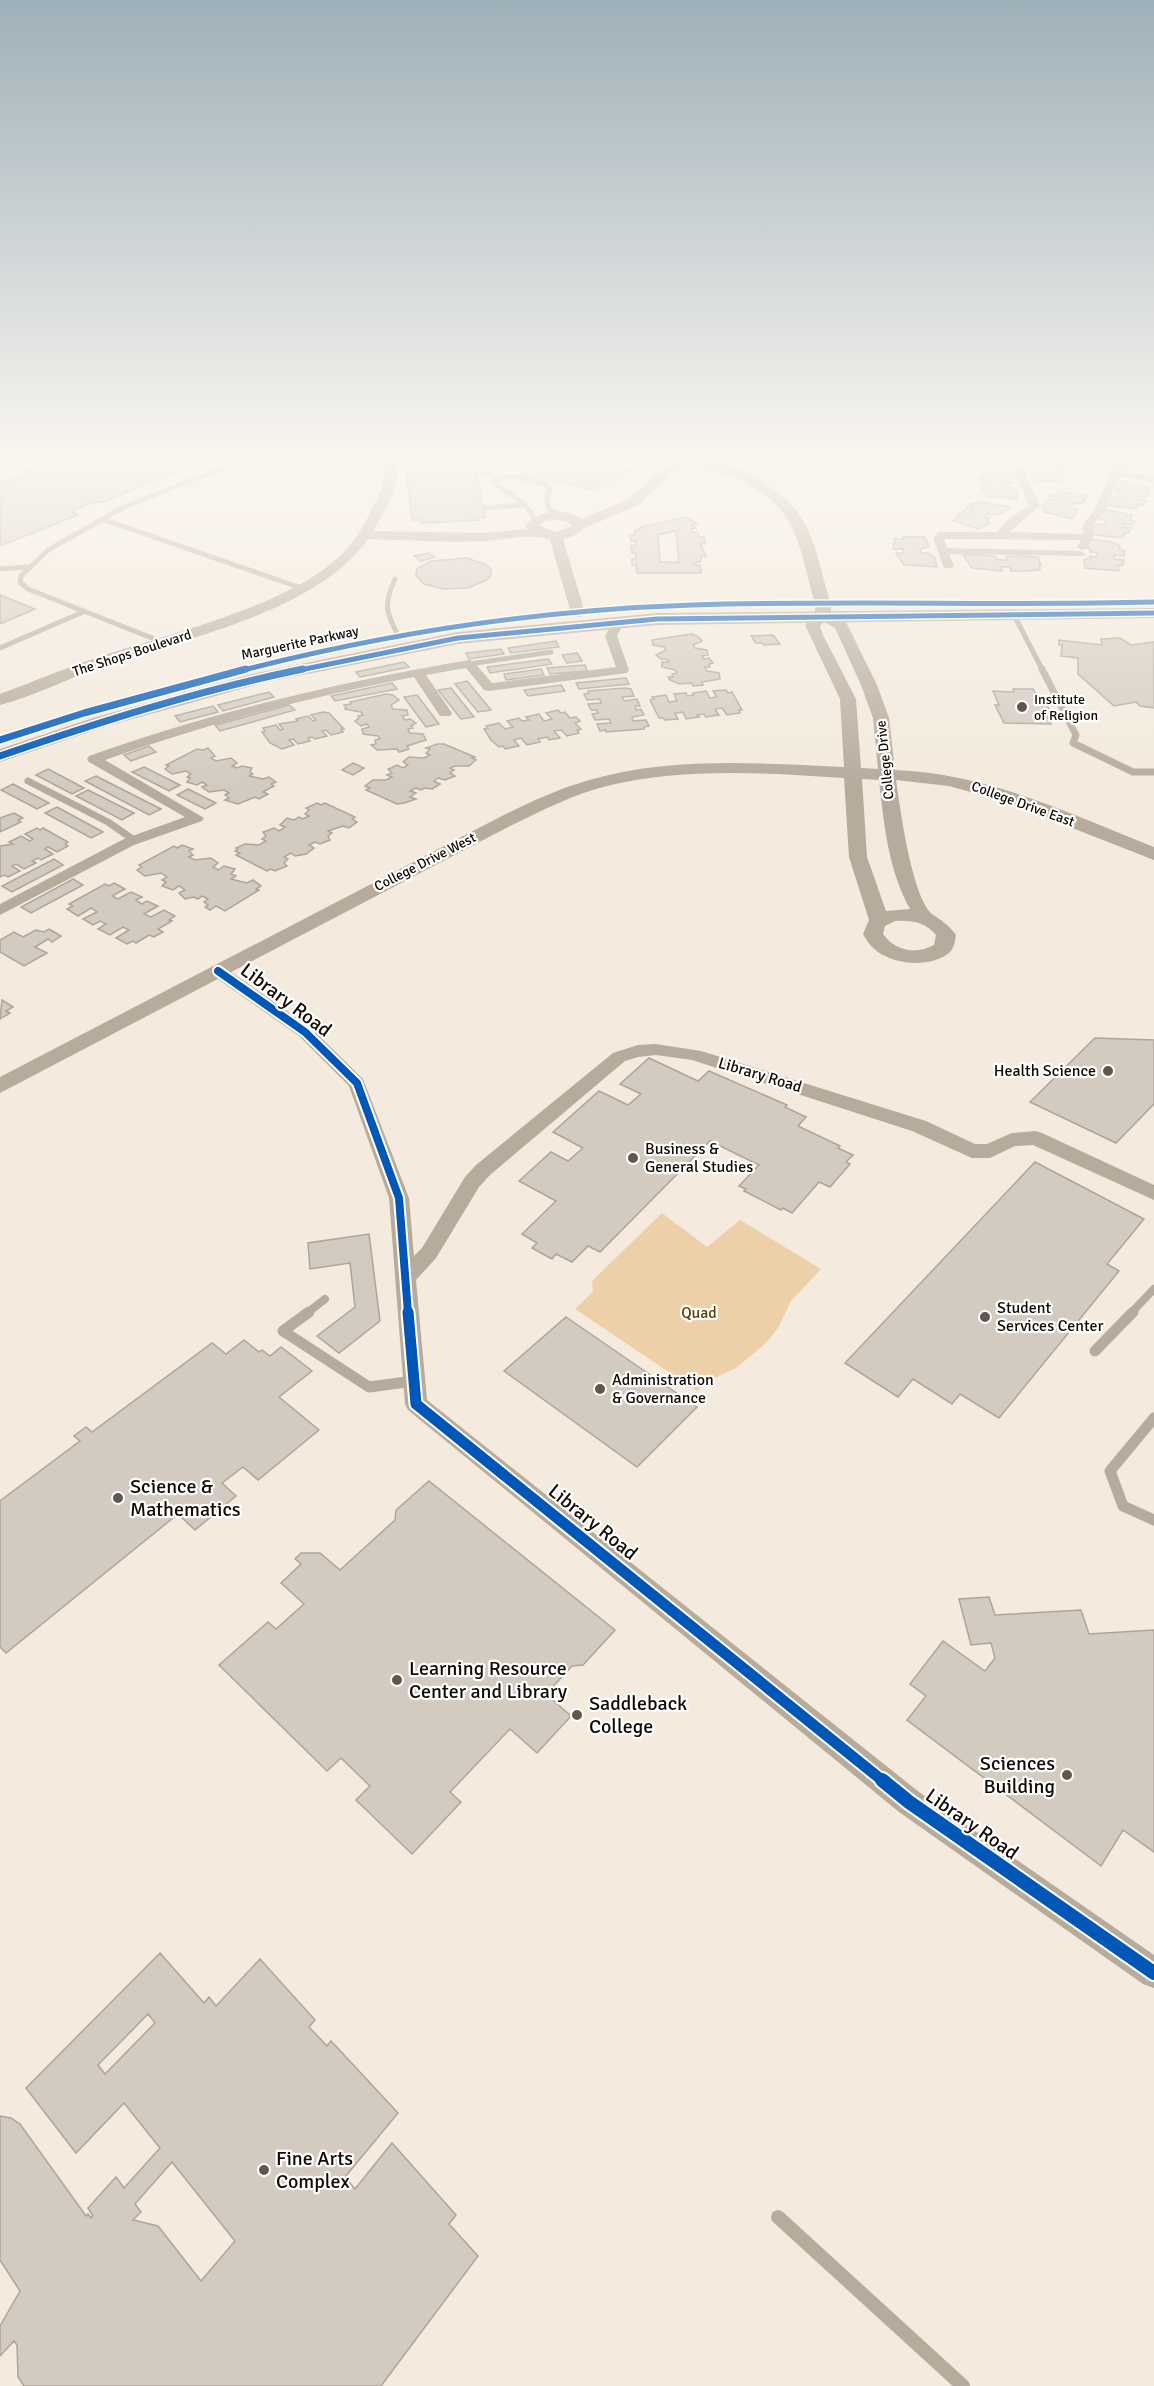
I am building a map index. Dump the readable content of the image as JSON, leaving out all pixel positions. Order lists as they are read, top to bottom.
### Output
{
  "streets": {
    "main road": ["Marguerite Parkway"],
    "street": [
      "The Shops Boulevard",
      "College Drive",
      "College Drive East",
      "College Drive West",
      "Library Road"
    ]
  },
  "crossings": [
    ["Marguerite Parkway", "College Drive"],
    ["College Drive", "College Drive East"],
    ["College Drive", "College Drive West"],
    ["College Drive East", "College Drive West"],
    ["College Drive West", "Library Road"]
  ],
  "parks": ["Quad"],
  "places": [
    "Institute of Religion",
    "Health Science",
    "Business & General Studies",
    "Student Services Center",
    "Administration & Governance",
    "Science & Mathematics",
    "Learning Resource Center and Library",
    "Saddleback College",
    "Sciences Building",
    "Fine Arts Complex"
  ]
}
